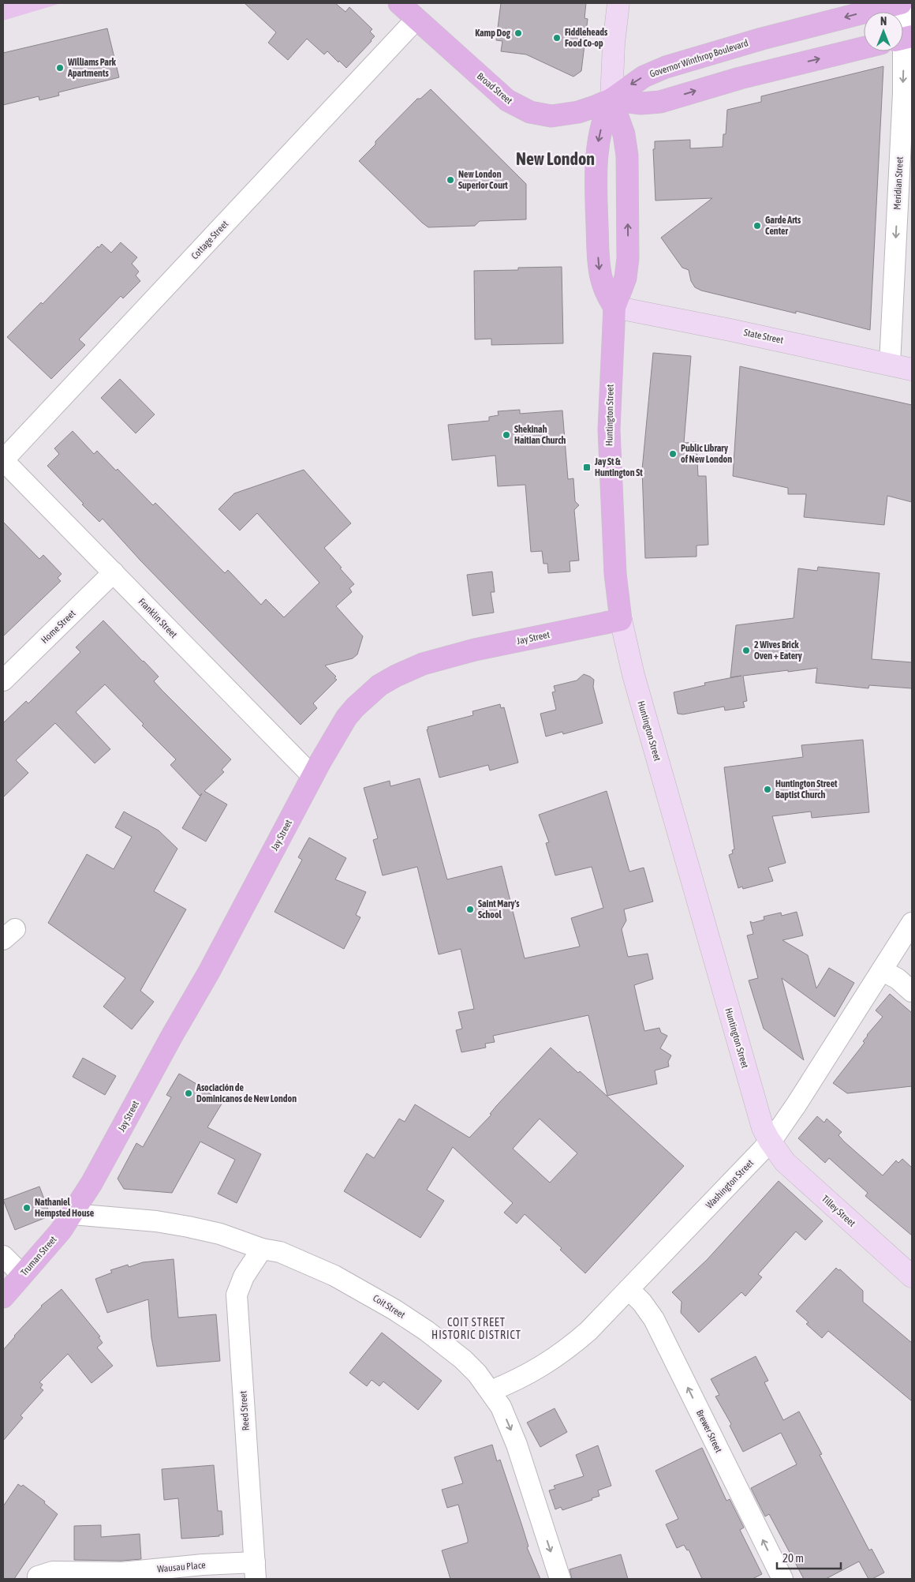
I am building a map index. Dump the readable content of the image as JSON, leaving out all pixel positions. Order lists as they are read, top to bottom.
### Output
{
  "streets": {
    "main road": [
      "Governor Winthrop Boulevard",
      "Broad Street",
      "State Street",
      "Huntington Street",
      "Jay Street",
      "Tilley Street",
      "Truman Street"
    ],
    "street": [
      "Meridian Street",
      "Cottage Street",
      "Franklin Street",
      "Home Street",
      "Washington Street",
      "Coit Street",
      "Reed Street",
      "Brewer Street",
      "Wausau Place"
    ]
  },
  "crossings": [
    ["Governor Winthrop Boulevard", "Broad Street"],
    ["Governor Winthrop Boulevard", "Meridian Street"],
    ["Governor Winthrop Boulevard", "Huntington Street"],
    ["Broad Street", "Cottage Street"],
    ["Broad Street", "Huntington Street"],
    ["Meridian Street", "State Street"],
    ["Cottage Street", "Franklin Street"],
    ["State Street", "Huntington Street"],
    ["Huntington Street", "Jay Street"],
    ["Huntington Street", "Washington Street"],
    ["Huntington Street", "Tilley Street"],
    ["Franklin Street", "Home Street"],
    ["Franklin Street", "Jay Street"],
    ["Jay Street", "Truman Street"],
    ["Jay Street", "Coit Street"],
    ["Washington Street", "Tilley Street"],
    ["Washington Street", "Coit Street"],
    ["Washington Street", "Brewer Street"],
    ["Truman Street", "Coit Street"],
    ["Coit Street", "Reed Street"],
    ["Reed Street", "Wausau Place"]
  ],
  "one_way": ["Meridian Street", "Brewer Street"],
  "districts": ["New London", "COIT STREET HISTORIC DISTRICT"],
  "places": {
    "other": [
      "Kamp Dog",
      "Fiddleheads Food Co-op",
      "Williams Park Apartments",
      "New London Superior Court",
      "Garde Arts Center",
      "Shekinah Haitian Church",
      "Public Library of New London",
      "2 Wives Brick Oven + Eatery",
      "Huntington Street Baptist Church",
      "Saint Mary's School",
      "Asociación de Dominicanos de New London",
      "Nathaniel Hempsted House"
    ],
    "transit": ["Jay St & Huntington St"]
  },
  "scale_bar": "20 m",
  "north": "top"
}
